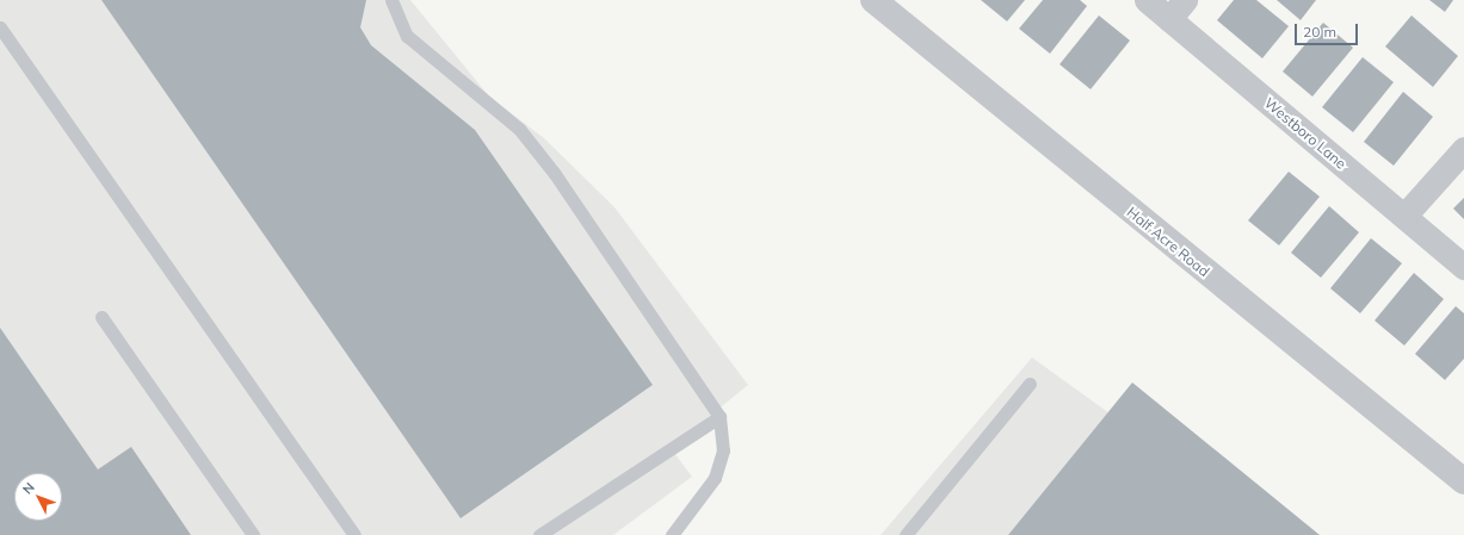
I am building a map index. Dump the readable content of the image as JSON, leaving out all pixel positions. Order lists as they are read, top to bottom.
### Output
{
  "streets": {
    "street": ["Westboro Lane", "Half Acre Road"]
  },
  "scale_bar": "20 m",
  "north": "top left"
}
